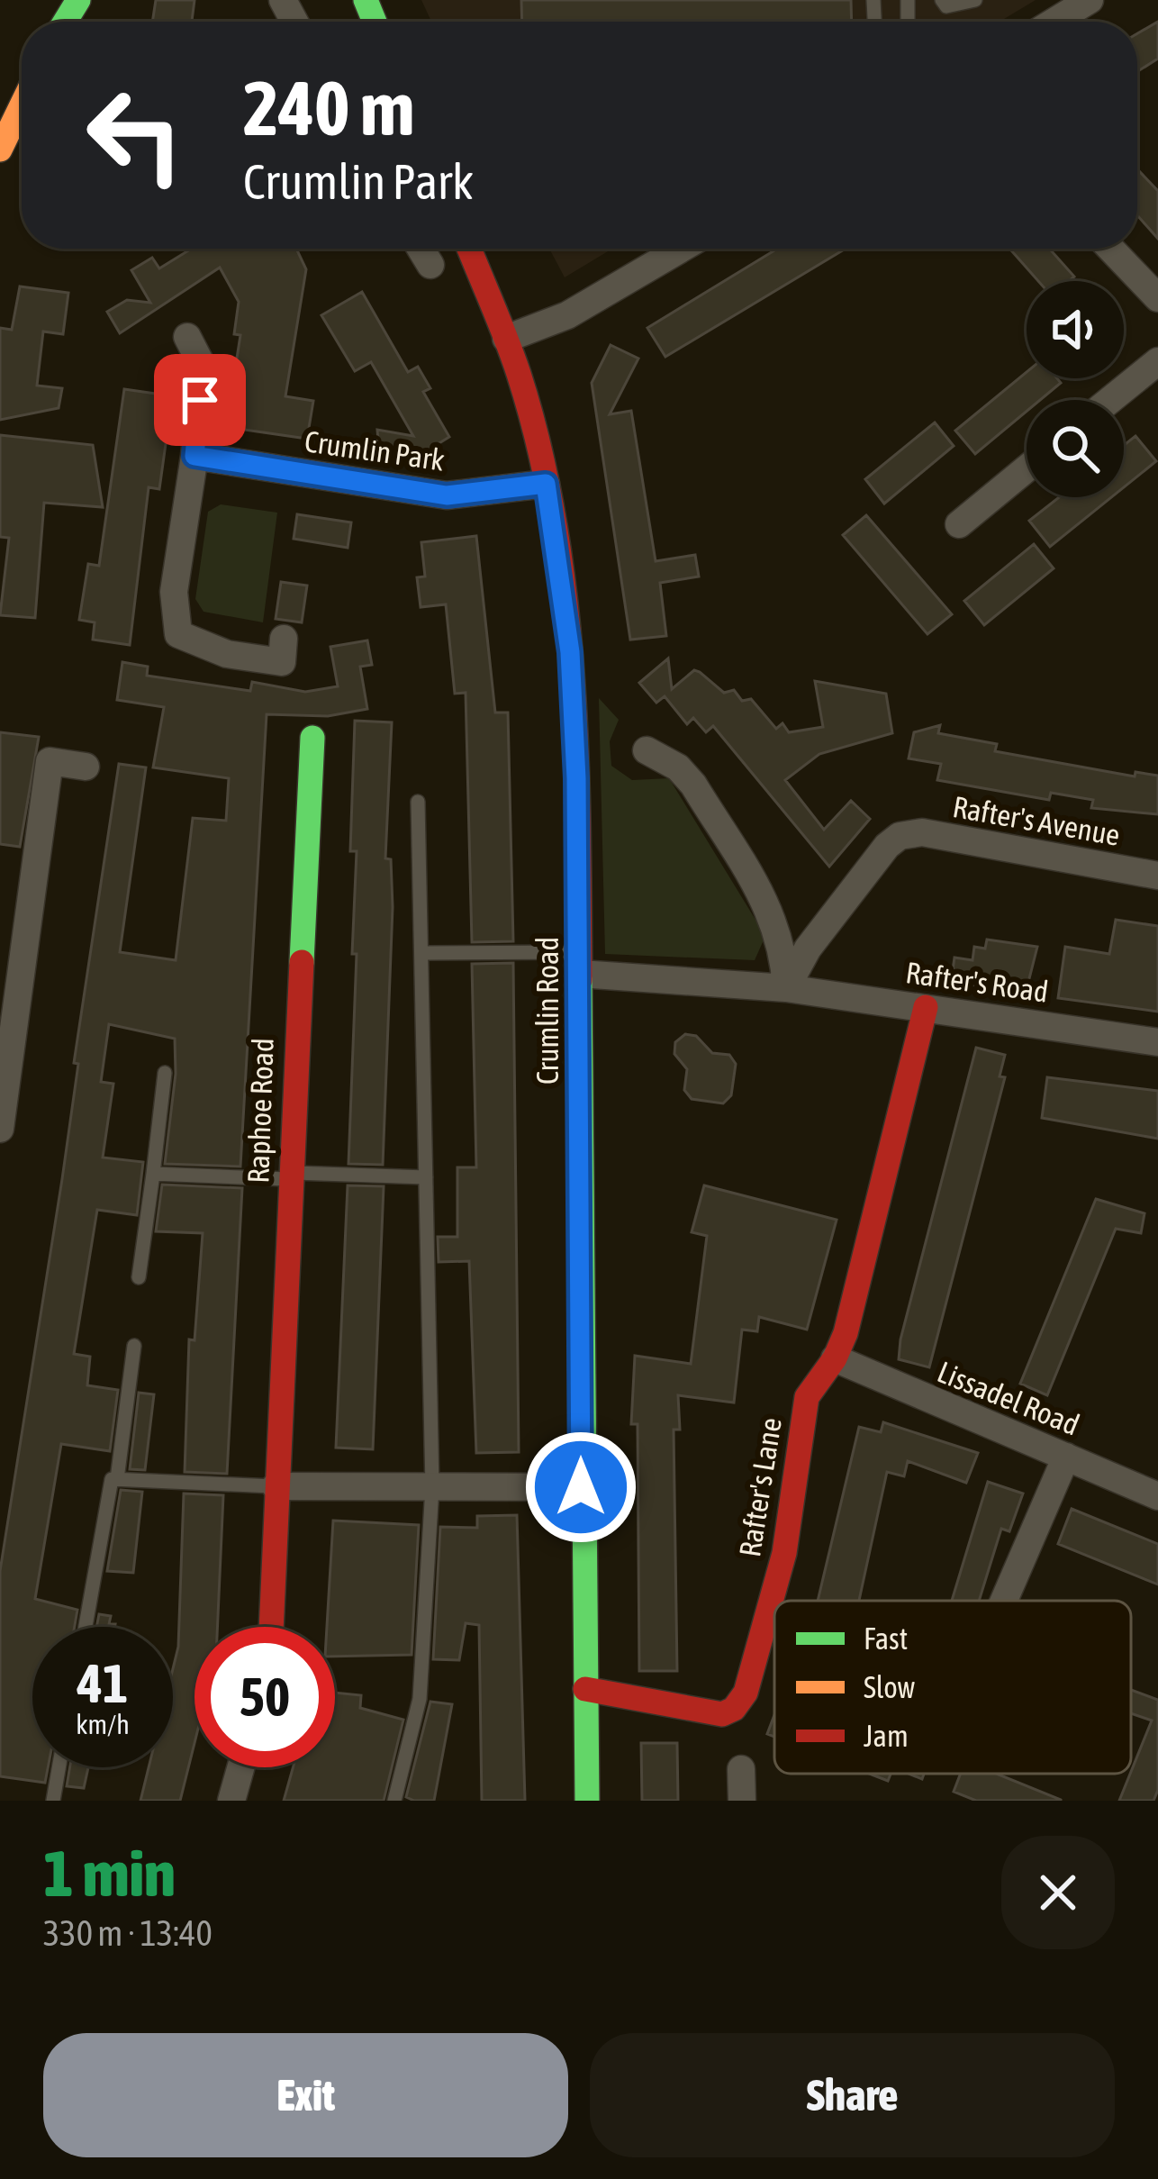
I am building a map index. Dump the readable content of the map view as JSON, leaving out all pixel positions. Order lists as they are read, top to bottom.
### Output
{
  "streets": {
    "street": [
      "Crumlin Park",
      "Rafter's Avenue",
      "Rafter's Road",
      "Crumlin Road",
      "Raphoe Road",
      "Lissadel Road",
      "Rafter's Lane"
    ]
  },
  "crossings": [
    ["Crumlin Park", "Crumlin Road"],
    ["Rafter's Avenue", "Rafter's Road"],
    ["Rafter's Road", "Crumlin Road"],
    ["Rafter's Road", "Rafter's Lane"],
    ["Crumlin Road", "Rafter's Lane"],
    ["Lissadel Road", "Rafter's Lane"]
  ],
  "legend": ["Fast", "Slow", "Jam"],
  "page": {
    "turn": ["240 m", "Crumlin Park"],
    "speed": "41 km/h",
    "limit": "50",
    "heading": ["1 min", "330 m · 13:40"],
    "buttons": ["Exit", "Share"]
  }
}
